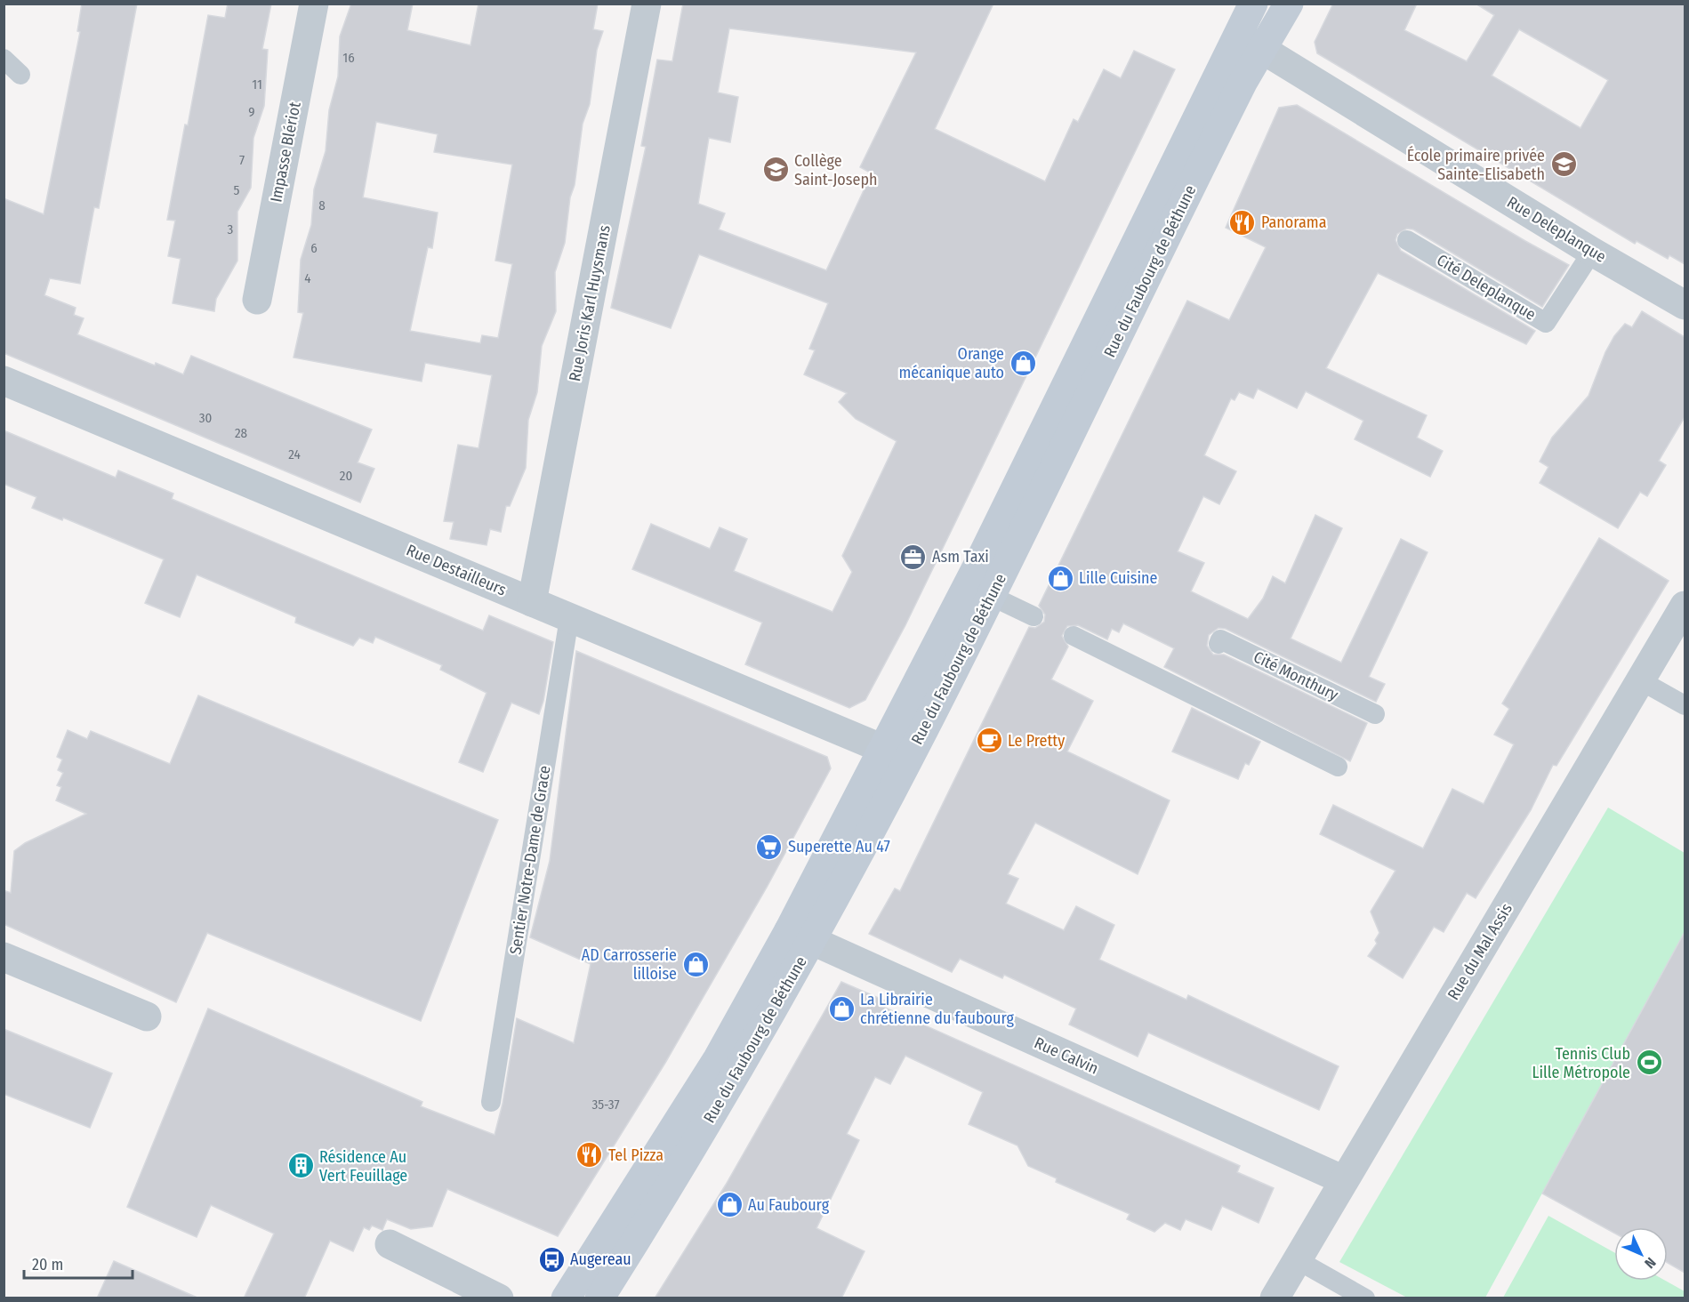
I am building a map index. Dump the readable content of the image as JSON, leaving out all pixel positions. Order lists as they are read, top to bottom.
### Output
{
  "streets": {
    "main road": ["Rue du Faubourg de Béthune"],
    "street": [
      "Impasse Blériot",
      "Rue Deleplanque",
      "Rue Joris Karl Huysmans",
      "Rue Destailleurs",
      "Rue du Mal Assis",
      "Rue Calvin"
    ],
    "lane": ["Cité Deleplanque", "Cité Monthury", "Sentier Notre-Dame de Grace"]
  },
  "crossings": [
    ["Rue Deleplanque", "Rue du Faubourg de Béthune"],
    ["Rue Deleplanque", "Cité Deleplanque"],
    ["Rue du Faubourg de Béthune", "Rue Destailleurs"],
    ["Rue du Faubourg de Béthune", "Rue Calvin"],
    ["Rue Joris Karl Huysmans", "Rue Destailleurs"],
    ["Rue Destailleurs", "Sentier Notre-Dame de Grace"],
    ["Rue du Mal Assis", "Rue Calvin"]
  ],
  "places": {
    "school or university": ["École primaire privée Sainte-Elisabeth", "Collège Saint-Joseph"],
    "restaurant": ["Panorama", "Tel Pizza"],
    "shop": [
      "Orange mécanique auto",
      "Lille Cuisine",
      "AD Carrosserie lilloise",
      "La Librairie chrétienne du faubourg",
      "Au Faubourg"
    ],
    "office": ["Asm Taxi"],
    "cafe": ["Le Pretty"],
    "supermarket": ["Superette Au 47"],
    "sports": ["Tennis Club Lille Métropole"],
    "building": ["Résidence Au Vert Feuillage"],
    "bus stop": ["Augereau"]
  },
  "house_numbers": [
    "16",
    "11",
    "9",
    "7",
    "5",
    "8",
    "3",
    "6",
    "4",
    "30",
    "28",
    "24",
    "20",
    "35-37"
  ],
  "scale_bar": "20 m",
  "north": "bottom right"
}
